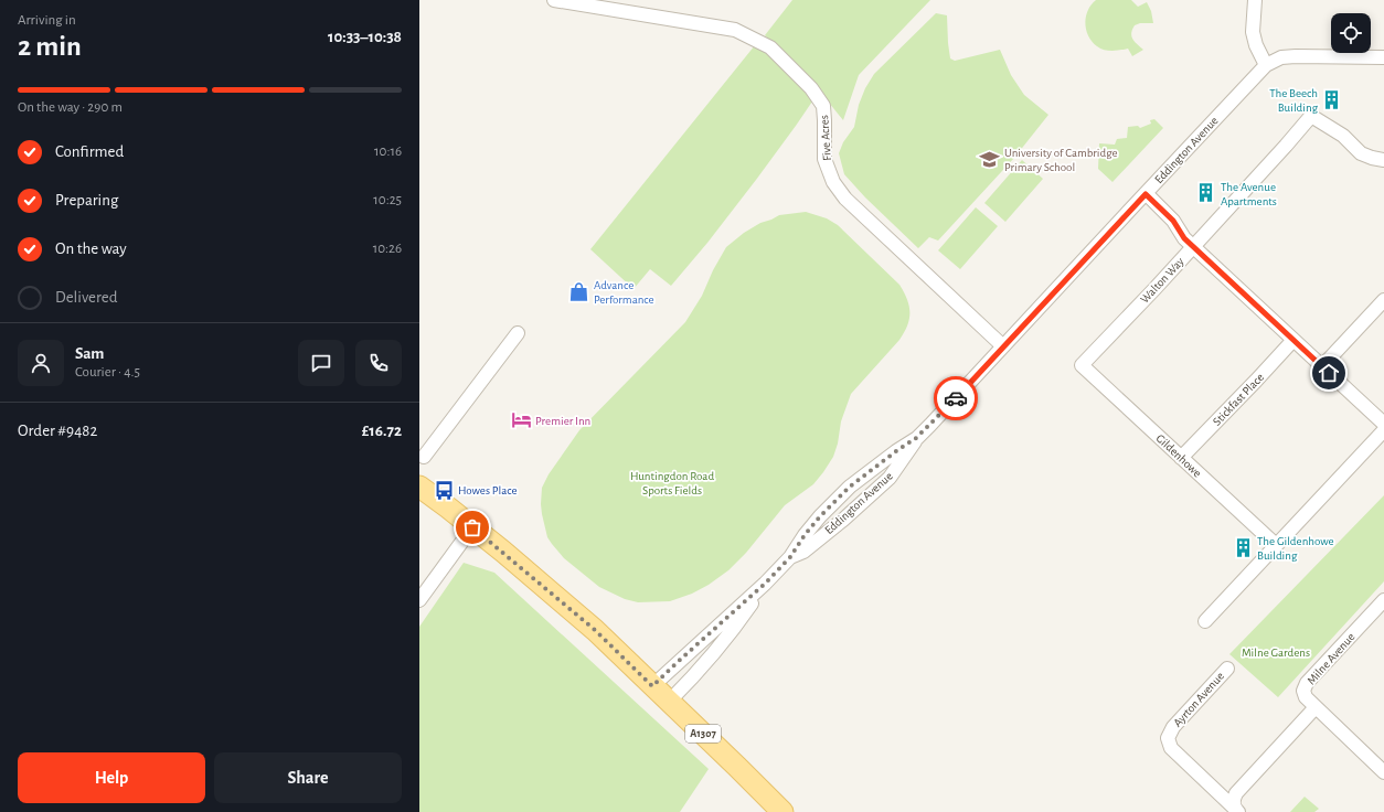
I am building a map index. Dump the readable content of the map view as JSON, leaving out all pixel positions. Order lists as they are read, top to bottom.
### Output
{
  "streets": {
    "main road": ["A1307"],
    "street": [
      "Five Acres",
      "Eddington Avenue",
      "Walton Way",
      "Stickfast Place",
      "Gildenhowe",
      "Milne Avenue",
      "Ayrton Avenue"
    ]
  },
  "crossings": [
    ["Five Acres", "Eddington Avenue"],
    ["Eddington Avenue", "A1307"],
    ["Walton Way", "Gildenhowe"],
    ["Stickfast Place", "Gildenhowe"],
    ["Milne Avenue", "Ayrton Avenue"]
  ],
  "parks": ["Huntingdon Road Sports Fields", "Milne Gardens"],
  "places": {
    "building": ["The Beech Building", "The Avenue Apartments", "The Gildenhowe Building"],
    "school or university": ["University of Cambridge Primary School"],
    "shop": ["Advance Performance"],
    "hotel": ["Premier Inn"],
    "bus stop": ["Howes Place"]
  },
  "page": {
    "heading": ["2 min", "Arriving in", "10:33–10:38"],
    "panel": [
      "Sam",
      "Courier · 4.5",
      "Order #9482",
      "£16.72"
    ],
    "bar": "On the way · 290 m",
    "list": [
      ["Confirmed", "10:16"],
      ["Preparing", "10:25"],
      ["On the way", "10:26"],
      "Delivered"
    ],
    "buttons": ["Help", "Share"]
  }
}
